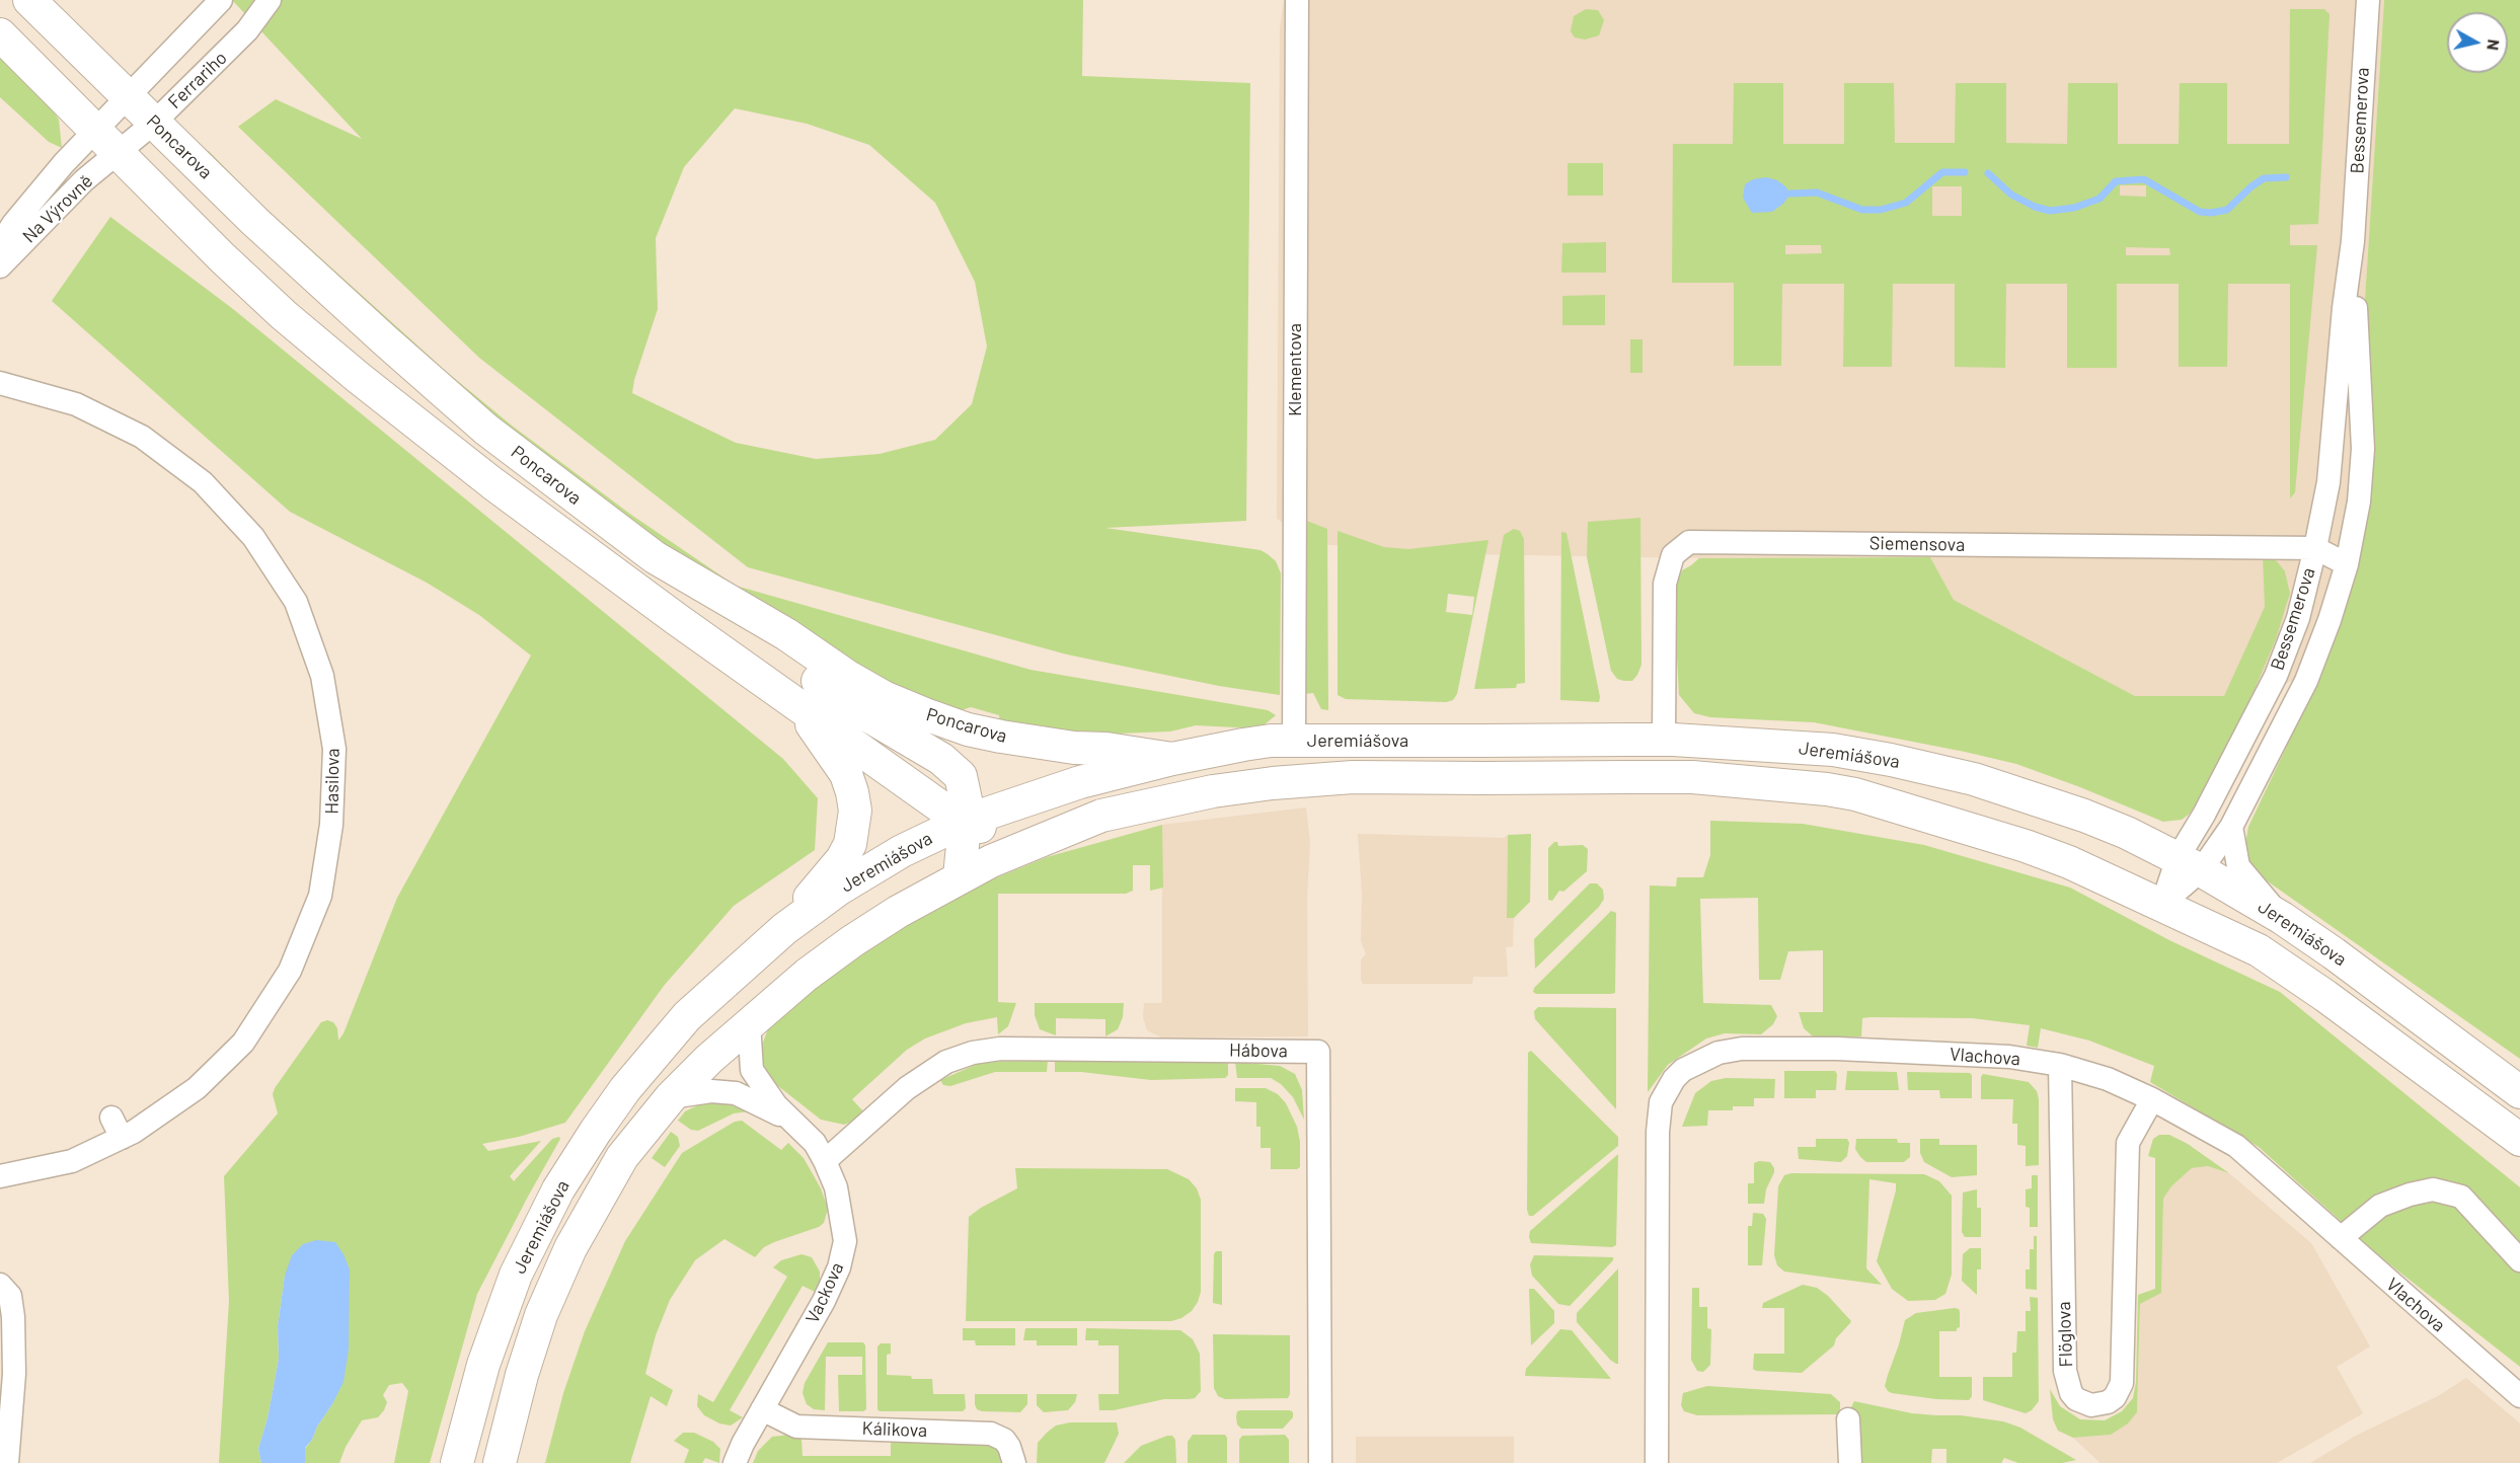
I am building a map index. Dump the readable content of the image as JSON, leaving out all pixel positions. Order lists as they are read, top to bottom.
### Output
{
  "streets": {
    "main road": ["Poncarova", "Jeremiášova"],
    "street": [
      "Ferrariho",
      "Bessemerova",
      "Na Výrovně",
      "Klementova",
      "Siemensova",
      "Hasilova",
      "Hábova",
      "Vlachova",
      "Vackova",
      "Flöglova",
      "Kálikova"
    ]
  },
  "crossings": [
    ["Ferrariho", "Poncarova"],
    ["Ferrariho", "Na Výrovně"],
    ["Bessemerova", "Siemensova"],
    ["Bessemerova", "Jeremiášova"],
    ["Poncarova", "Na Výrovně"],
    ["Poncarova", "Jeremiášova"],
    ["Klementova", "Jeremiášova"],
    ["Siemensova", "Jeremiášova"],
    ["Jeremiášova", "Vackova"],
    ["Hábova", "Vackova"],
    ["Vlachova", "Flöglova"],
    ["Vackova", "Kálikova"]
  ],
  "north": "right"
}
